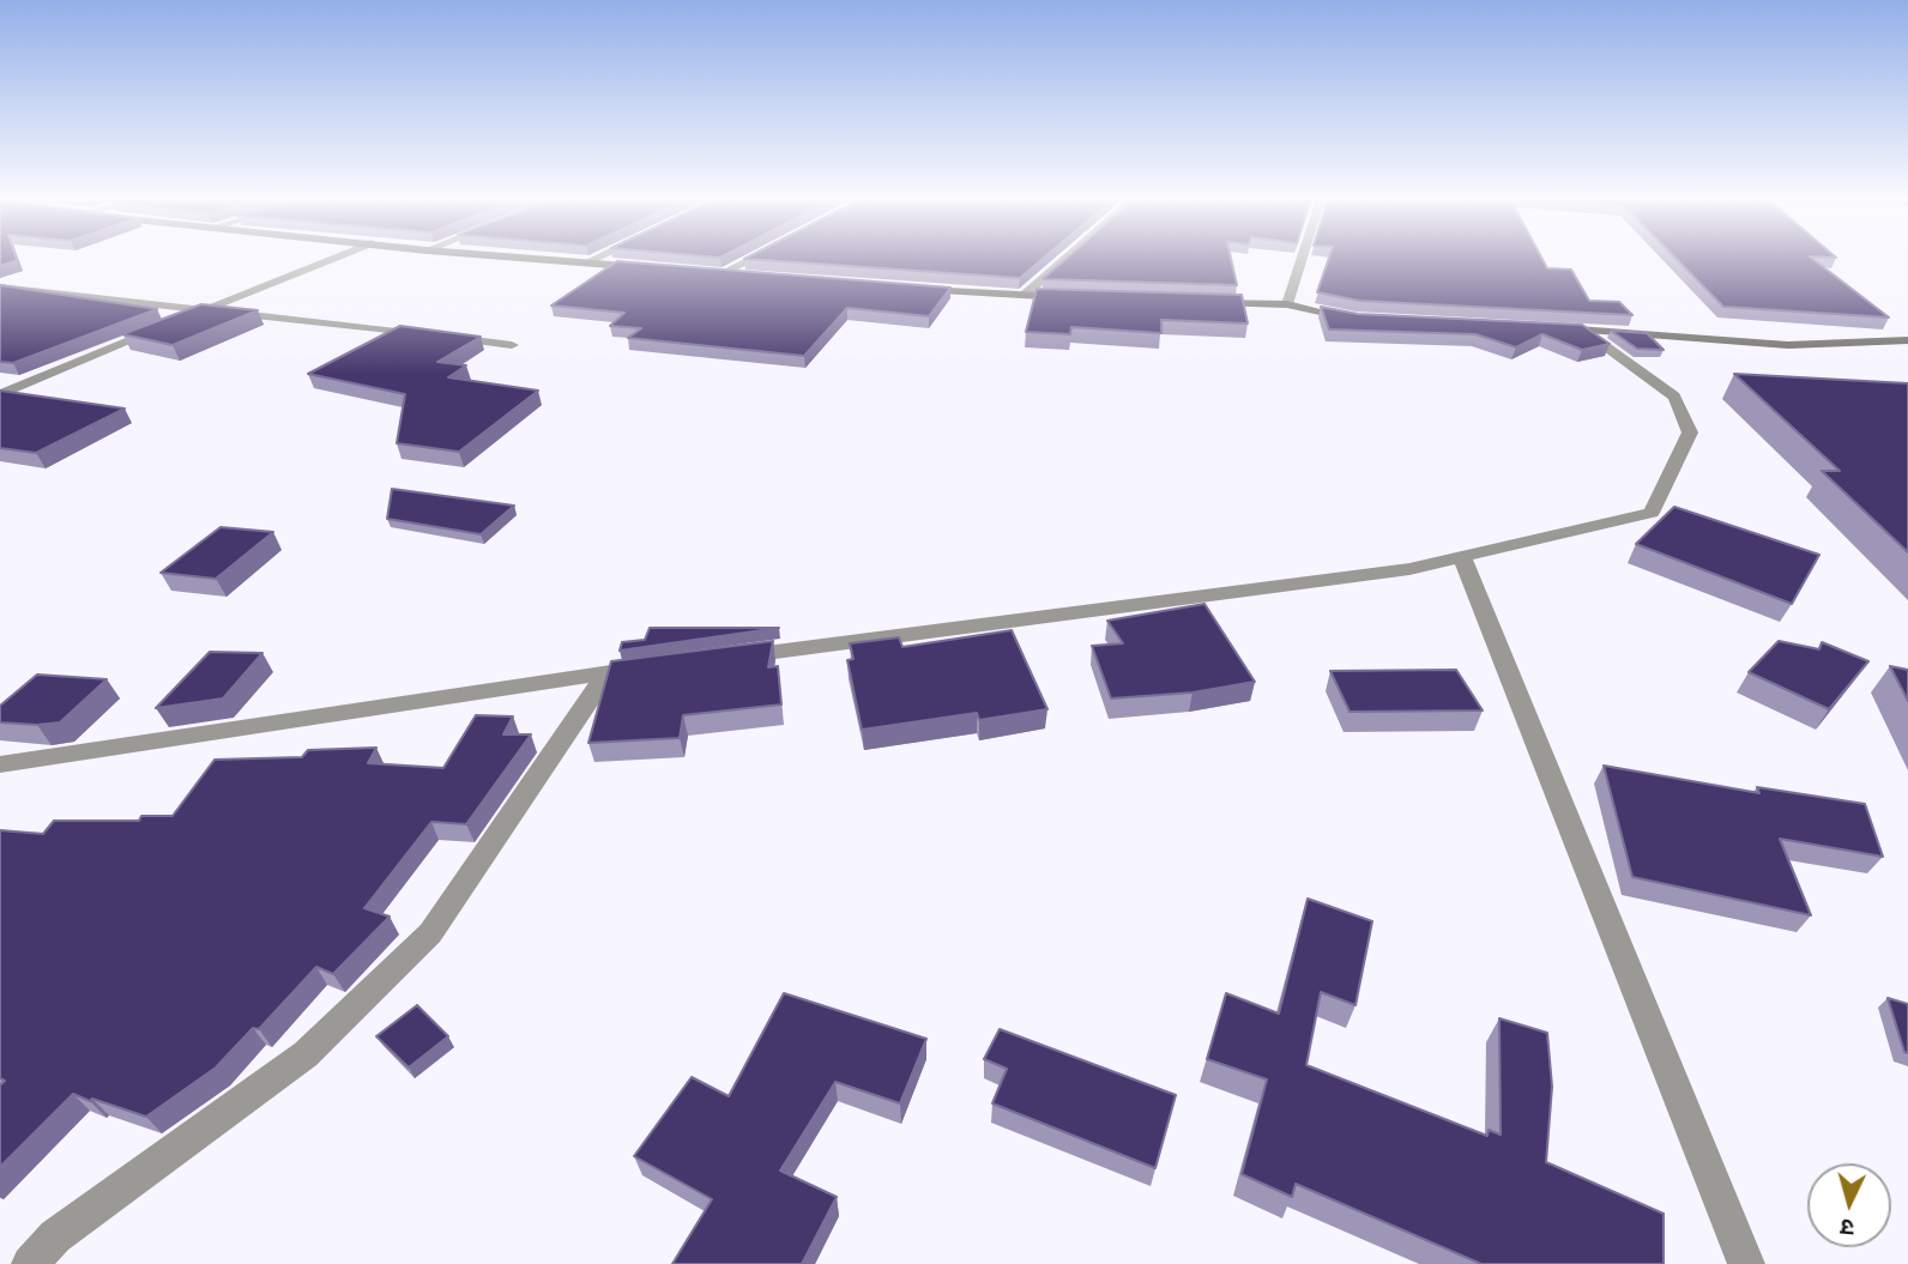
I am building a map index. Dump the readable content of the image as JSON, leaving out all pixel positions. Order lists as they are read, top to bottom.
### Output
{
  "north": "bottom"
}
